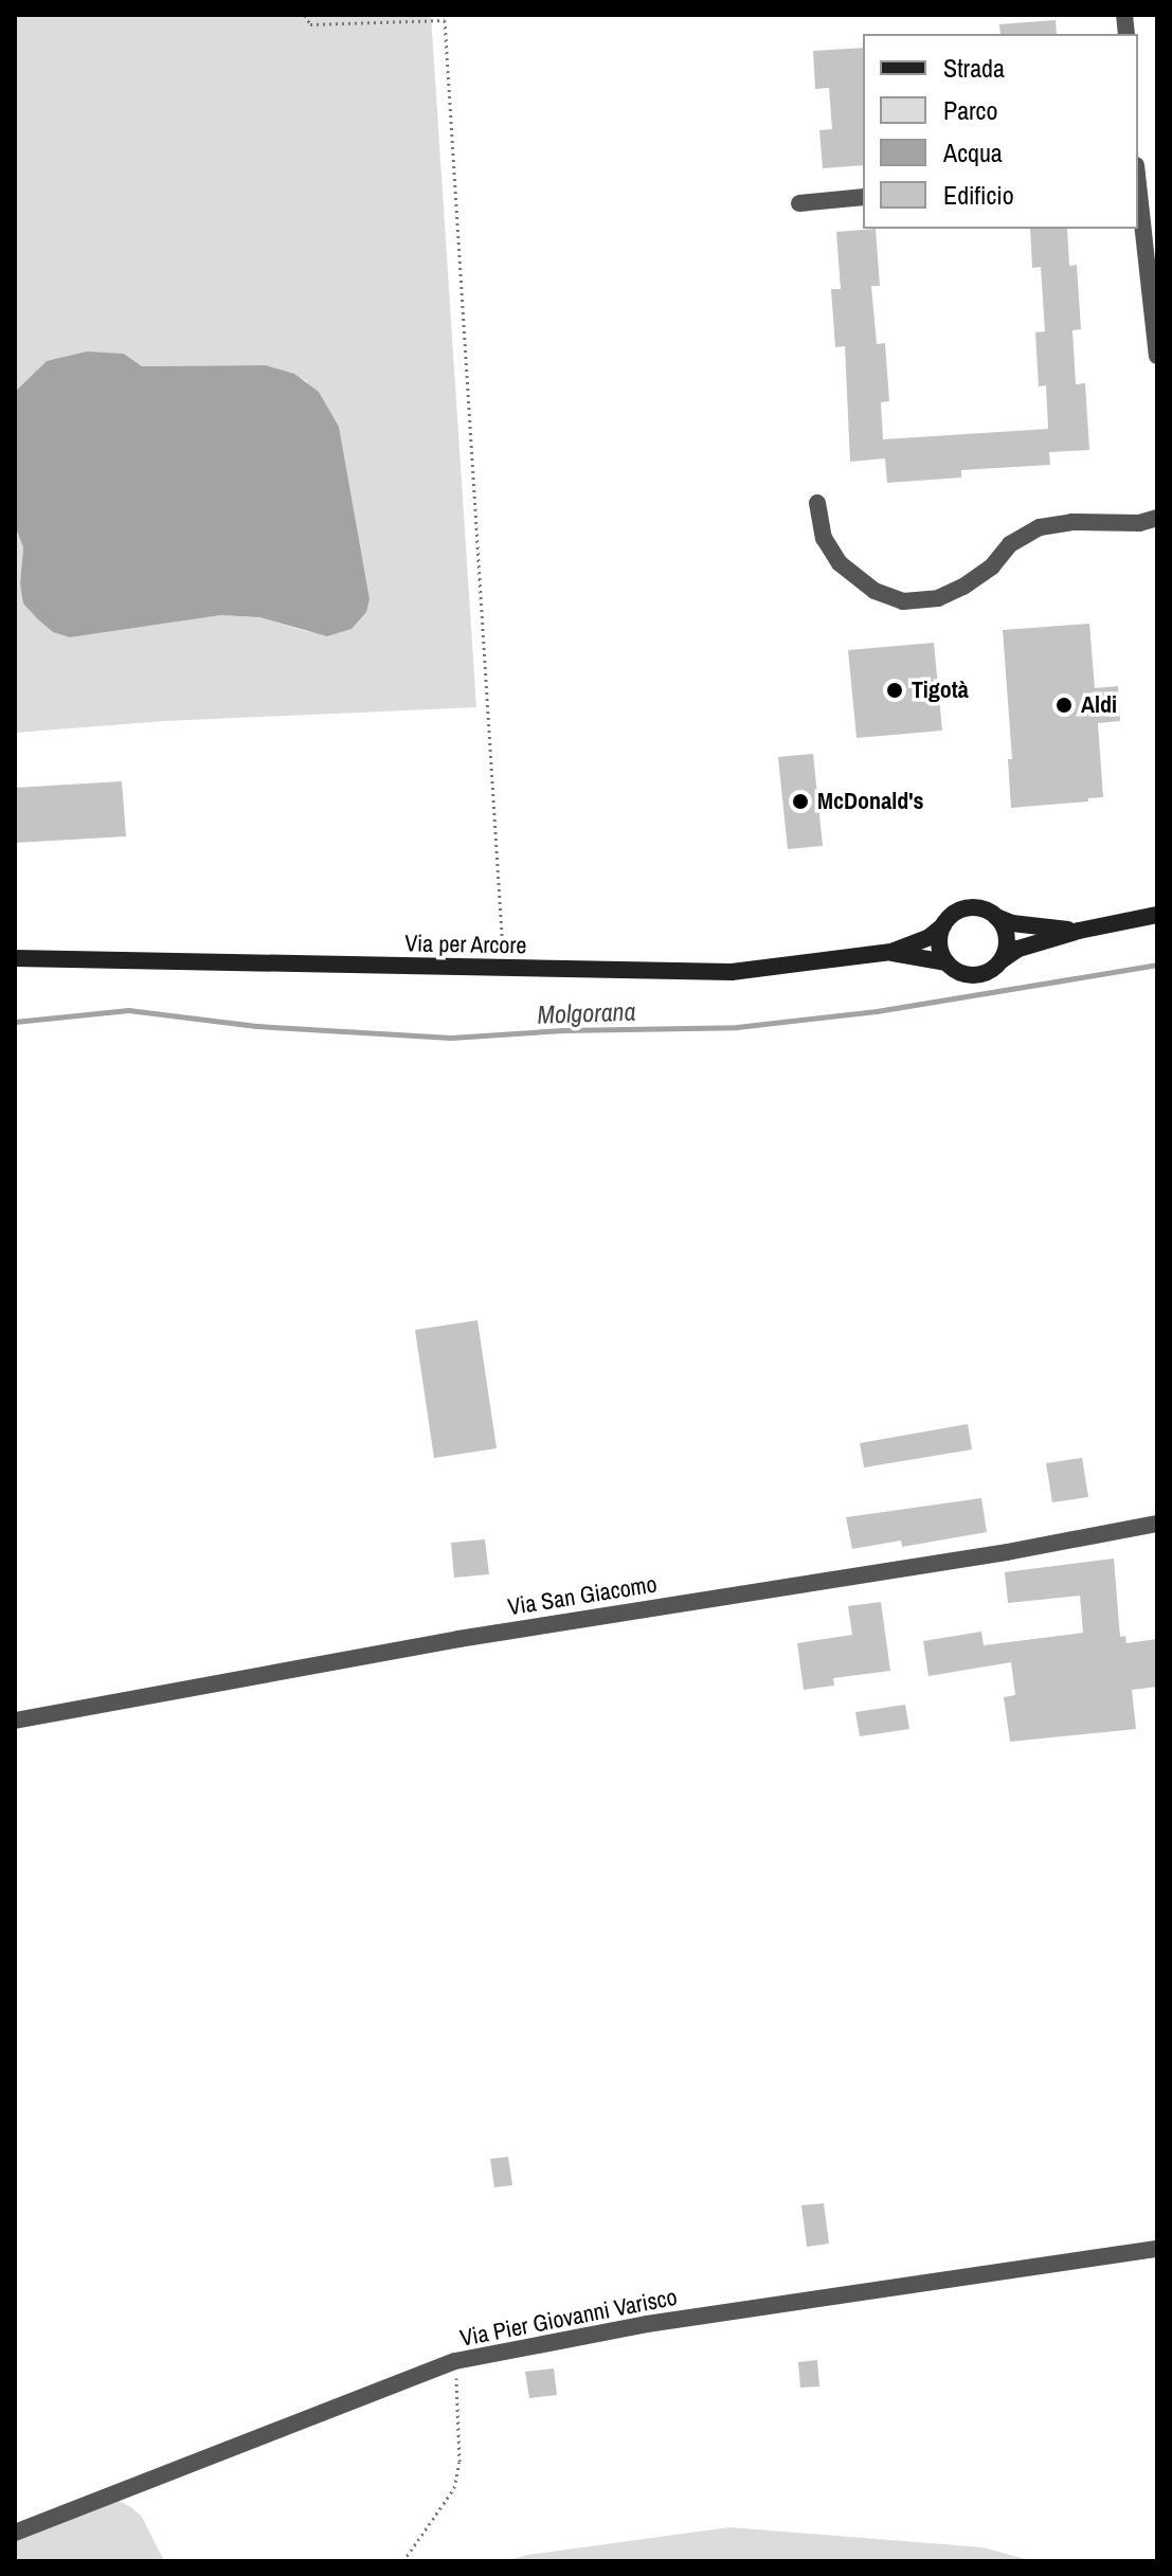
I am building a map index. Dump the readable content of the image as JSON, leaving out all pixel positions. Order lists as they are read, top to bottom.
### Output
{
  "streets": {
    "main road": ["Via per Arcore"],
    "street": ["Via San Giacomo", "Via Pier Giovanni Varisco"]
  },
  "water": ["Molgorana"],
  "places": ["Tigotà", "Aldi", "McDonald's"],
  "legend": [
    "Strada",
    "Parco",
    "Acqua",
    "Edificio"
  ]
}
